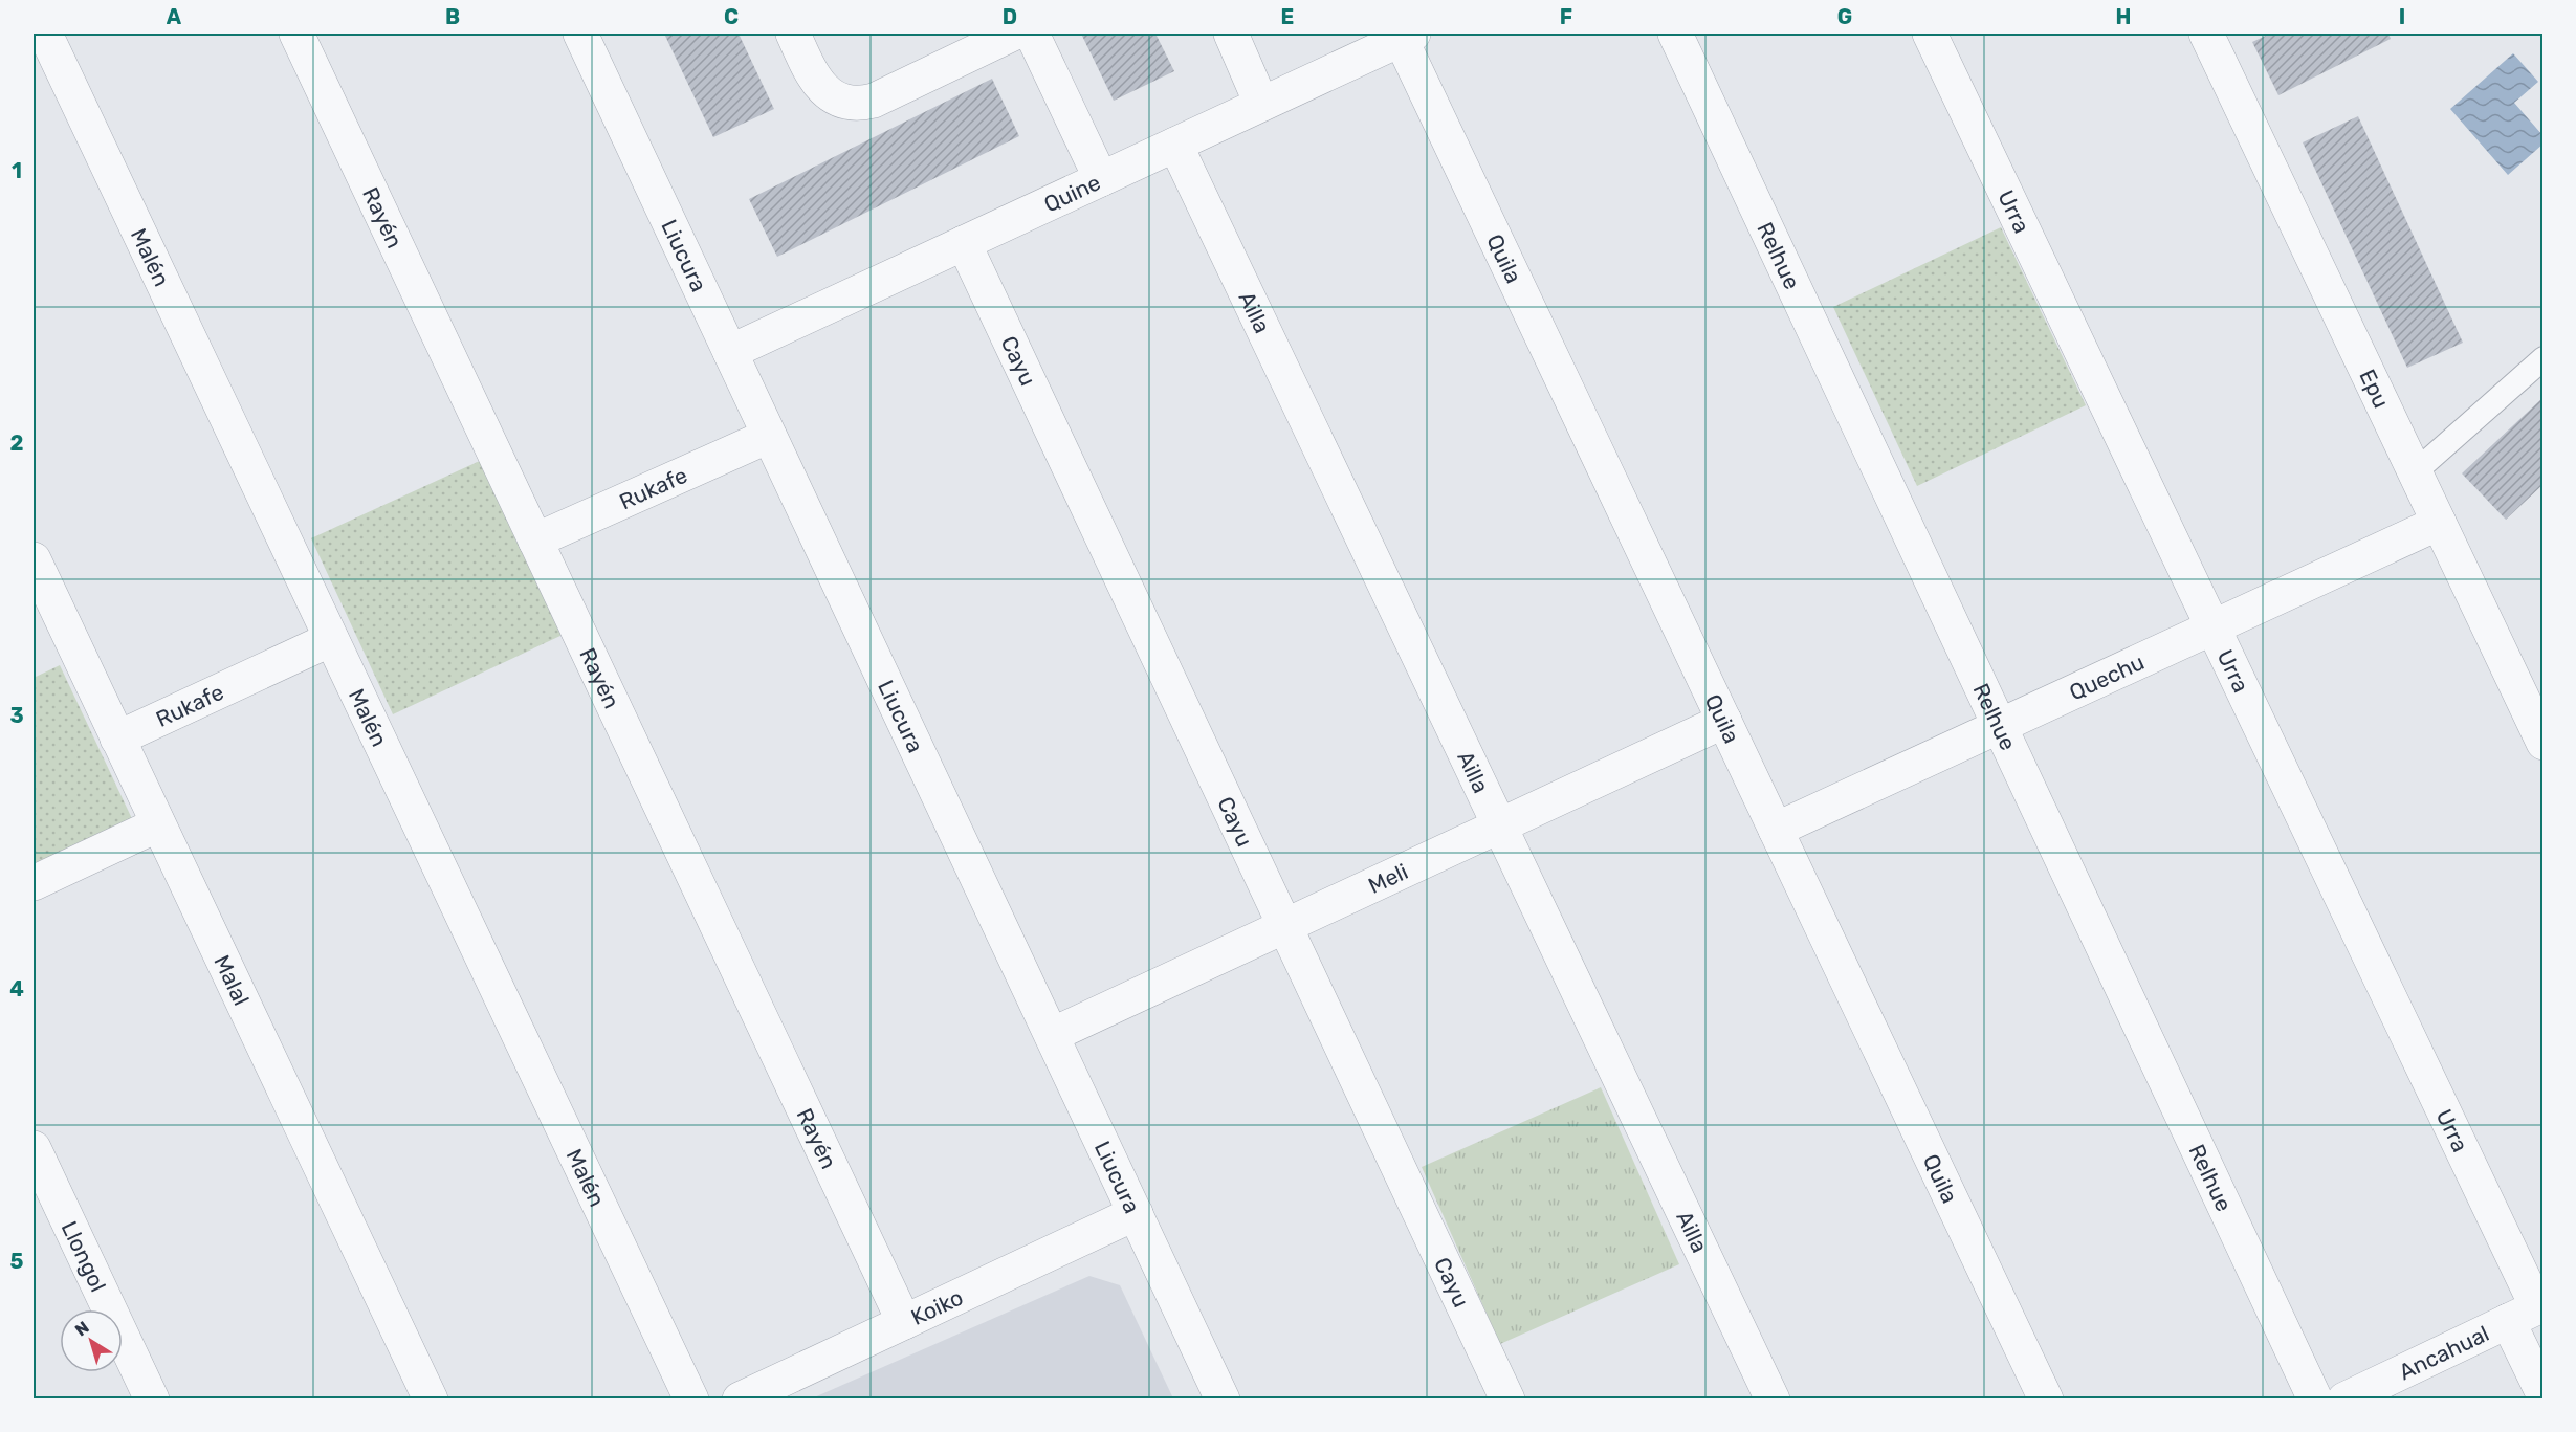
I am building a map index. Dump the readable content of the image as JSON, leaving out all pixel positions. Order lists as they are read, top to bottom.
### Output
{
  "streets": {
    "street": [
      "Quine",
      "Urra",
      "Rayén",
      "Relhue",
      "Malén",
      "Liucura",
      "Quila",
      "Ailla",
      "Cayu",
      "Epu",
      "Rukafe",
      "Quechu",
      "Meli",
      "Malal",
      "Llongol",
      "Koiko",
      "Ancahual"
    ]
  },
  "crossings": [
    ["Quine", "Liucura"],
    ["Quine", "Quila"],
    ["Quine", "Ailla"],
    ["Quine", "Cayu"],
    ["Urra", "Quechu"],
    ["Urra", "Ancahual"],
    ["Rayén", "Rukafe"],
    ["Rayén", "Koiko"],
    ["Relhue", "Quechu"],
    ["Malén", "Rukafe"],
    ["Liucura", "Rukafe"],
    ["Liucura", "Meli"],
    ["Liucura", "Koiko"],
    ["Quila", "Quechu"],
    ["Quila", "Meli"],
    ["Ailla", "Meli"],
    ["Cayu", "Meli"],
    ["Epu", "Quechu"],
    ["Rukafe", "Malal"]
  ],
  "north": "top left",
  "grid": {
    "columns": [
      "A",
      "B",
      "C",
      "D",
      "E",
      "F",
      "G",
      "H",
      "I"
    ],
    "rows": [
      "1",
      "2",
      "3",
      "4",
      "5"
    ]
  }
}
